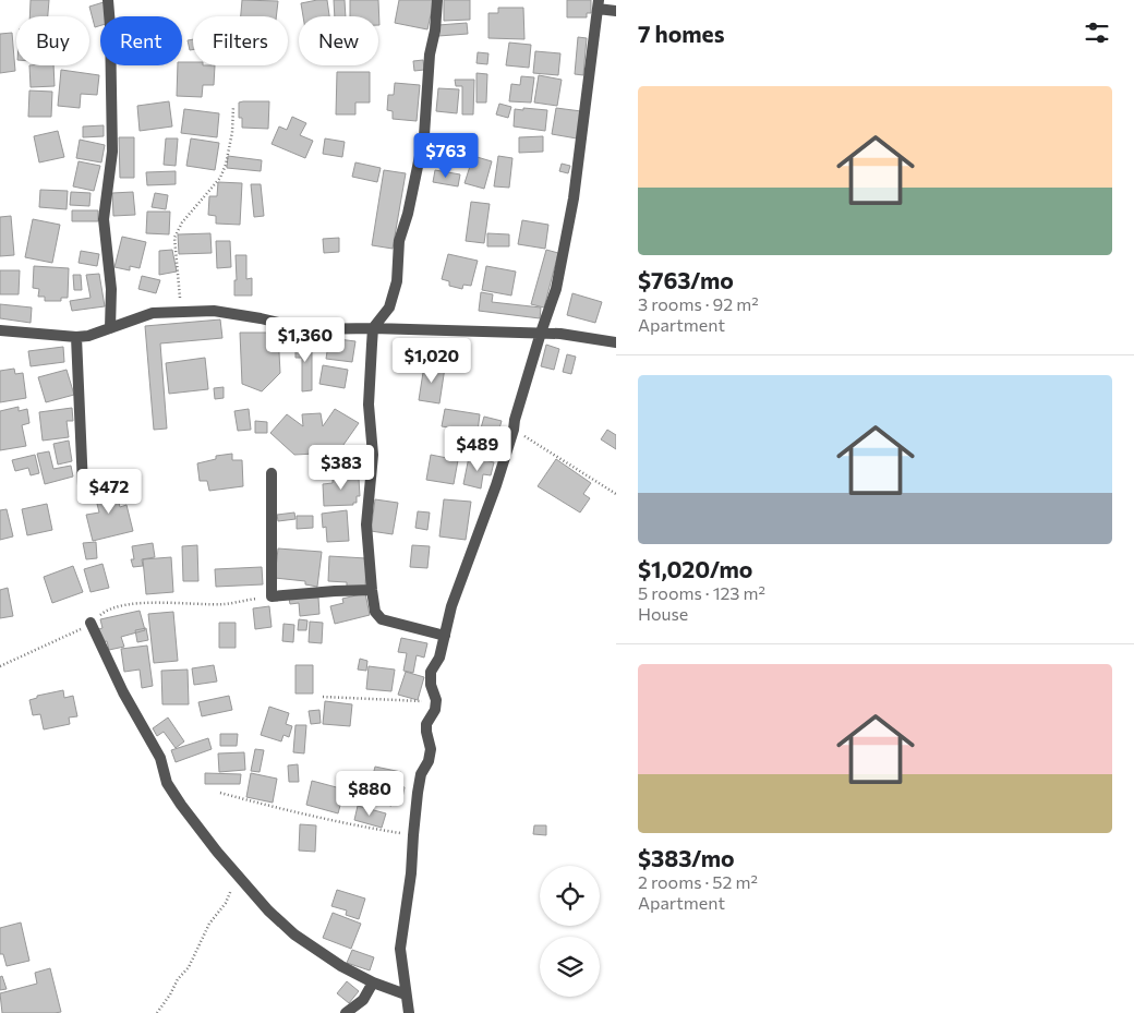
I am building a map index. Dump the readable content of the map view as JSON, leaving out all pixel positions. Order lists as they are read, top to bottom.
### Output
{
  "page": {
    "heading": "7 homes",
    "chip": [
      "Buy",
      "Rent",
      "Filters",
      "New"
    ],
    "list": [
      {
        "name": "$763/mo",
        "note": "3 rooms · 92 m² · Apartment"
      },
      {
        "name": "$1,020/mo",
        "note": "5 rooms · 123 m² · House"
      },
      {
        "name": "$383/mo",
        "note": "2 rooms · 52 m² · Apartment"
      }
    ],
    "price": [
      "$763",
      "$1,360",
      "$1,020",
      "$489",
      "$383",
      "$472",
      "$880"
    ]
  }
}
